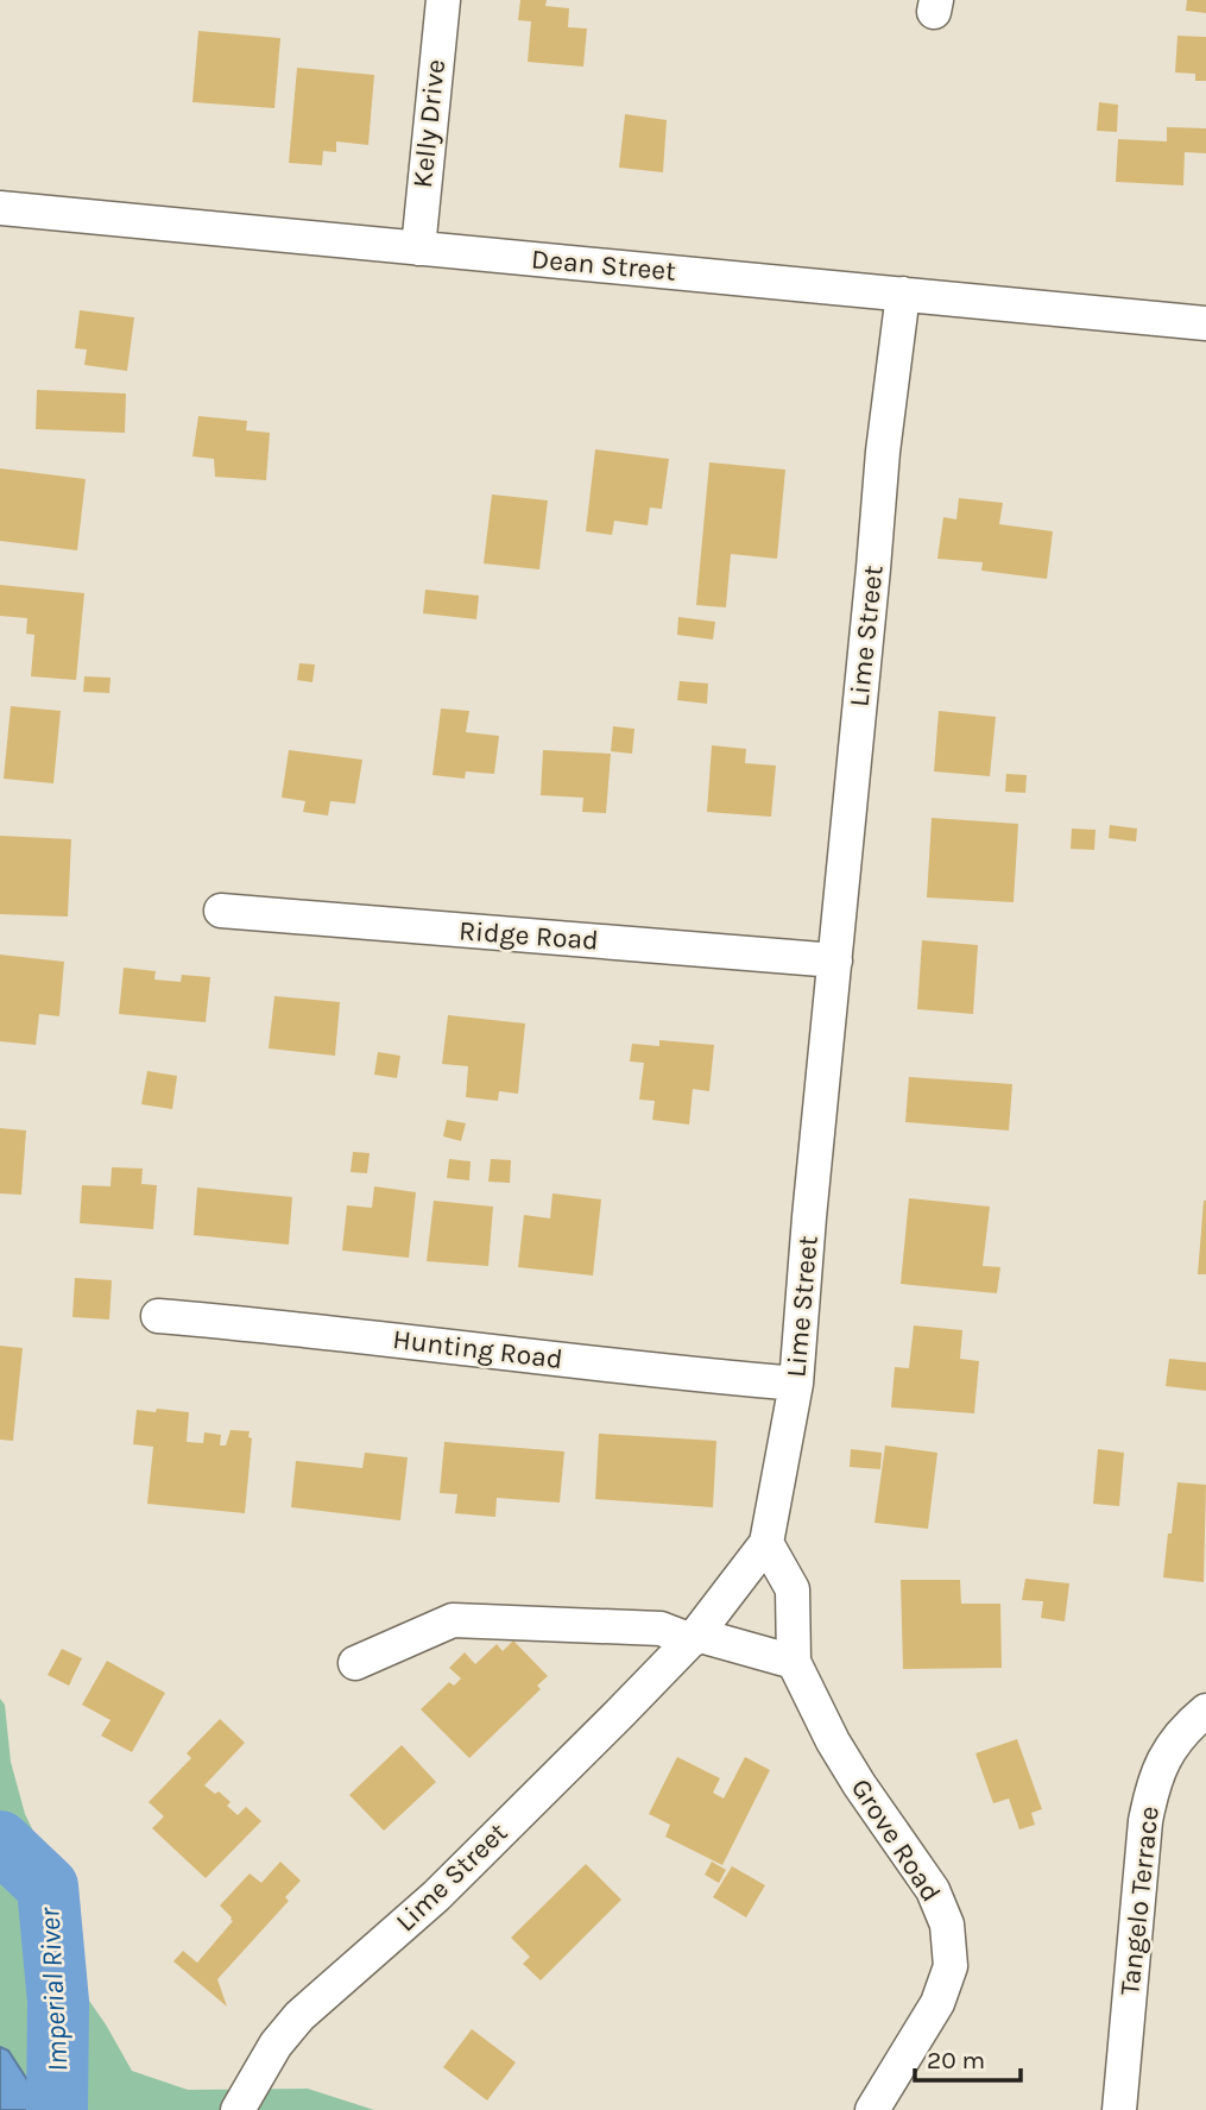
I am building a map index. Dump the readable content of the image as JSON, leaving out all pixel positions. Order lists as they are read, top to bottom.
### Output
{
  "streets": {
    "street": [
      "Kelly Drive",
      "Dean Street",
      "Lime Street",
      "Ridge Road",
      "Hunting Road",
      "Grove Road",
      "Tangelo Terrace"
    ]
  },
  "crossings": [
    ["Kelly Drive", "Dean Street"],
    ["Dean Street", "Lime Street"],
    ["Lime Street", "Ridge Road"],
    ["Lime Street", "Hunting Road"],
    ["Lime Street", "Grove Road"]
  ],
  "water": ["Imperial River"],
  "scale_bar": "20 m"
}
